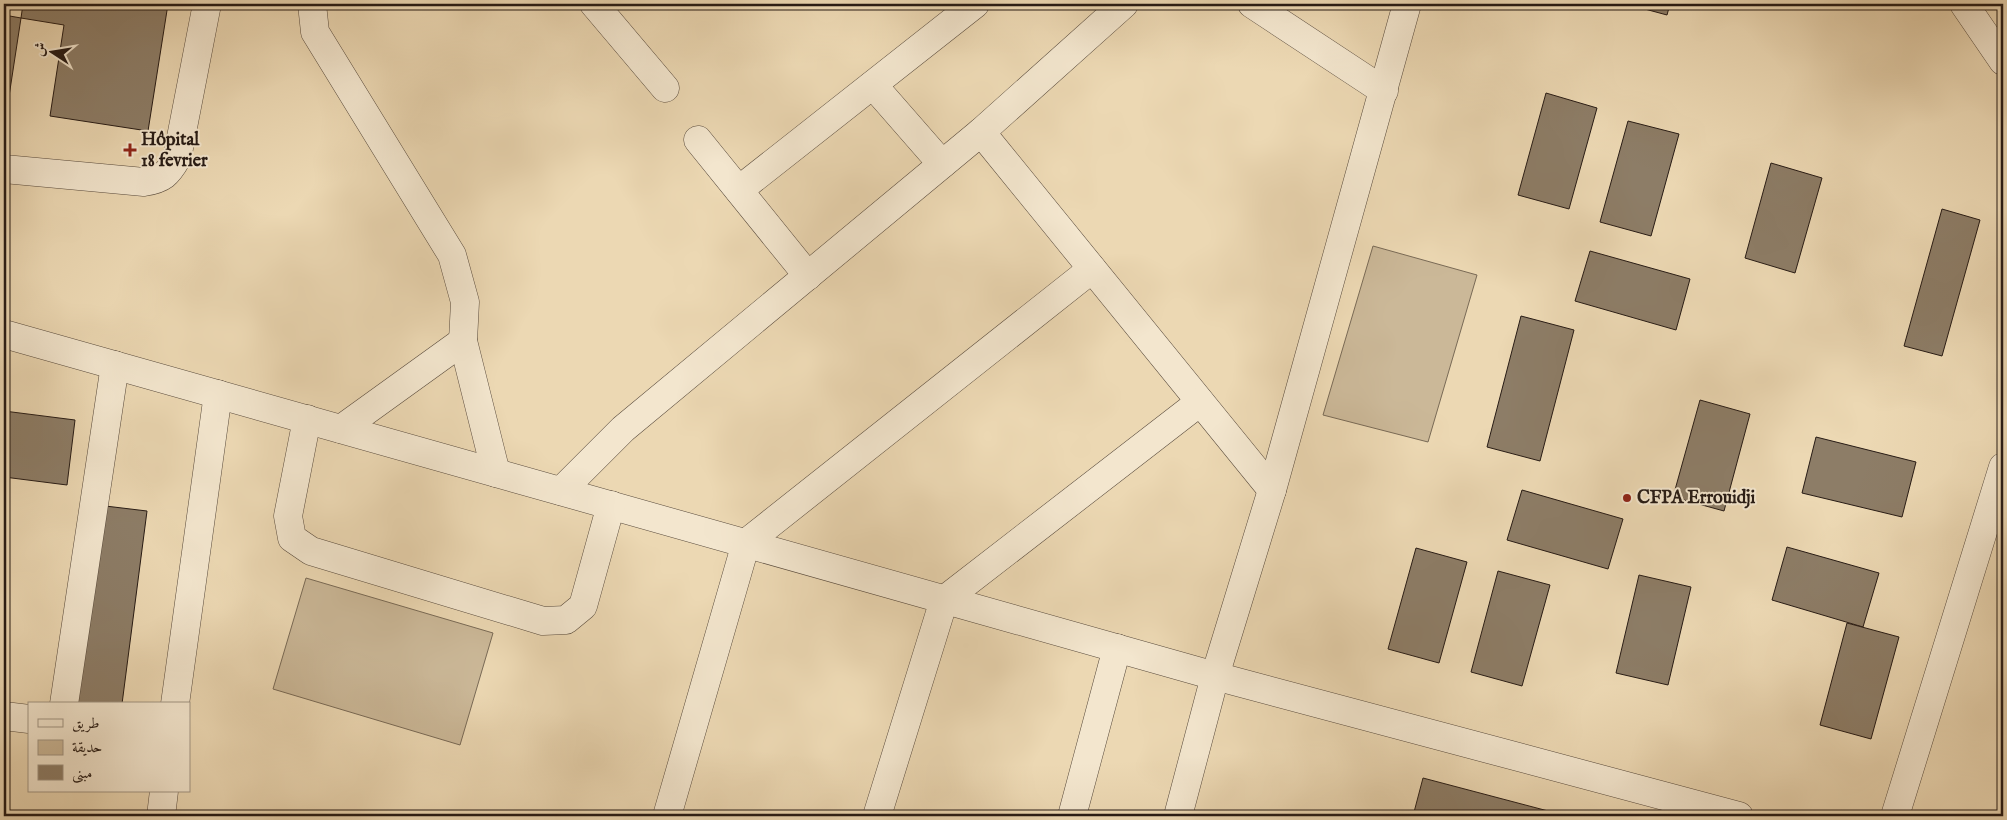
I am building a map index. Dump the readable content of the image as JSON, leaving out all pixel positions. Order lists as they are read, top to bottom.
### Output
{
  "places": {
    "health": ["Hôpital 18 fevrier"],
    "other": ["CFPA Errouidji"]
  },
  "legend": ["طريق", "حديقة", "مبنى"],
  "north": "left"
}
